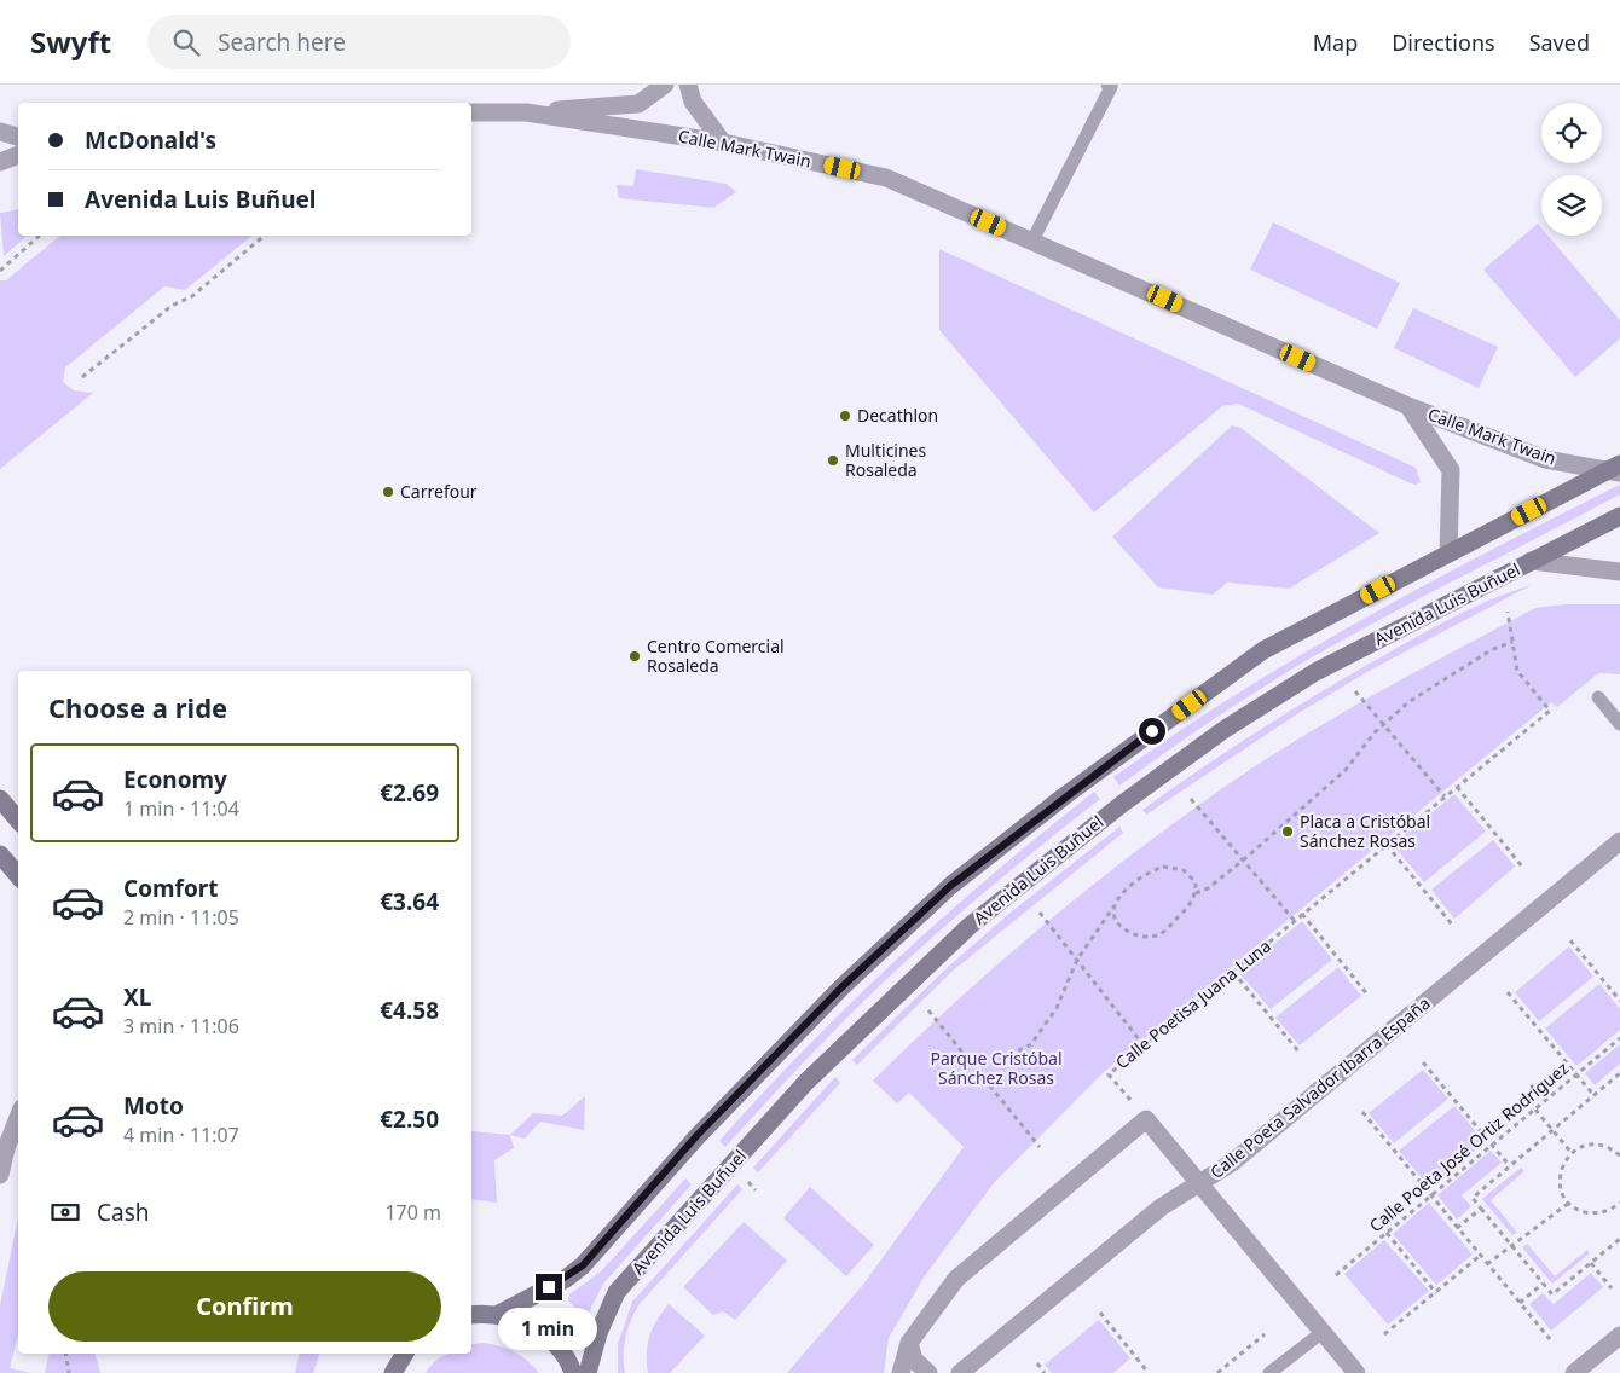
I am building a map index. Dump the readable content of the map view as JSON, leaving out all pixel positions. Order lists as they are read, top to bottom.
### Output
{
  "streets": {
    "main road": ["Avenida Luis Buñuel"],
    "street": ["Calle Mark Twain", "Calle Poeta Salvador Ibarra España"],
    "path": ["Calle Poetisa Juana Luna", "Calle Poeta José Ortiz Rodríguez"]
  },
  "parks": ["Parque Cristóbal Sánchez Rosas"],
  "places": [
    "Decathlon",
    "Multicines Rosaleda",
    "Carrefour",
    "Centro Comercial Rosaleda",
    "Placa a Cristóbal Sánchez Rosas"
  ],
  "page": {
    "header": "Swyft",
    "search": "Search here",
    "nav": ["Map", "Directions", "Saved"],
    "banner": ["McDonald's", "Avenida Luis Buñuel"],
    "heading": "Choose a ride",
    "list": [
      {
        "name": "Economy",
        "note": "1 min · 11:04",
        "value": "€2.69"
      },
      {
        "name": "Comfort",
        "note": "2 min · 11:05",
        "value": "€3.64"
      },
      {
        "name": "XL",
        "note": "3 min · 11:06",
        "value": "€4.58"
      },
      {
        "name": "Moto",
        "note": "4 min · 11:07",
        "value": "€2.50"
      }
    ],
    "pay": ["Cash", "170 m"],
    "buttons": "Confirm",
    "bubble": "1 min"
  }
}
